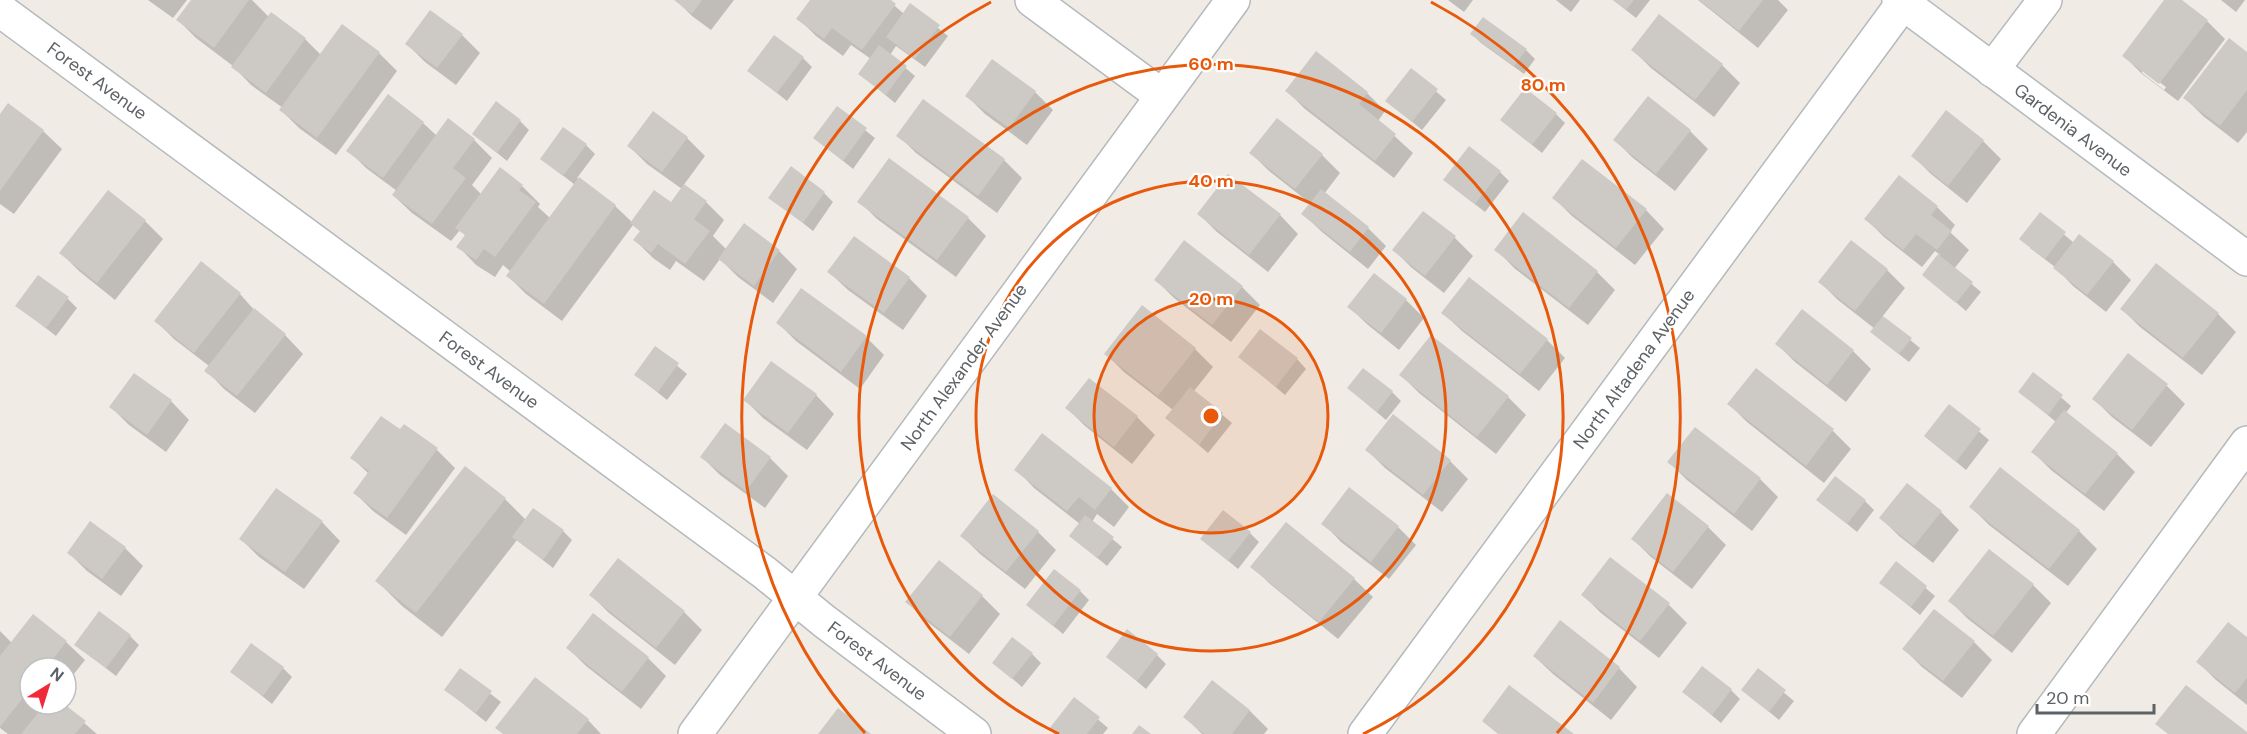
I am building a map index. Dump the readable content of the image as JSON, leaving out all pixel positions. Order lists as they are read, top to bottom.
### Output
{
  "streets": {
    "street": [
      "Forest Avenue",
      "Gardenia Avenue",
      "North Alexander Avenue",
      "North Altadena Avenue"
    ]
  },
  "crossings": [
    ["Forest Avenue", "North Alexander Avenue"],
    ["Gardenia Avenue", "North Altadena Avenue"]
  ],
  "scale_bar": "20 m",
  "north": "top right",
  "rings": [
    "60 m",
    "80 m",
    "40 m",
    "20 m"
  ]
}
